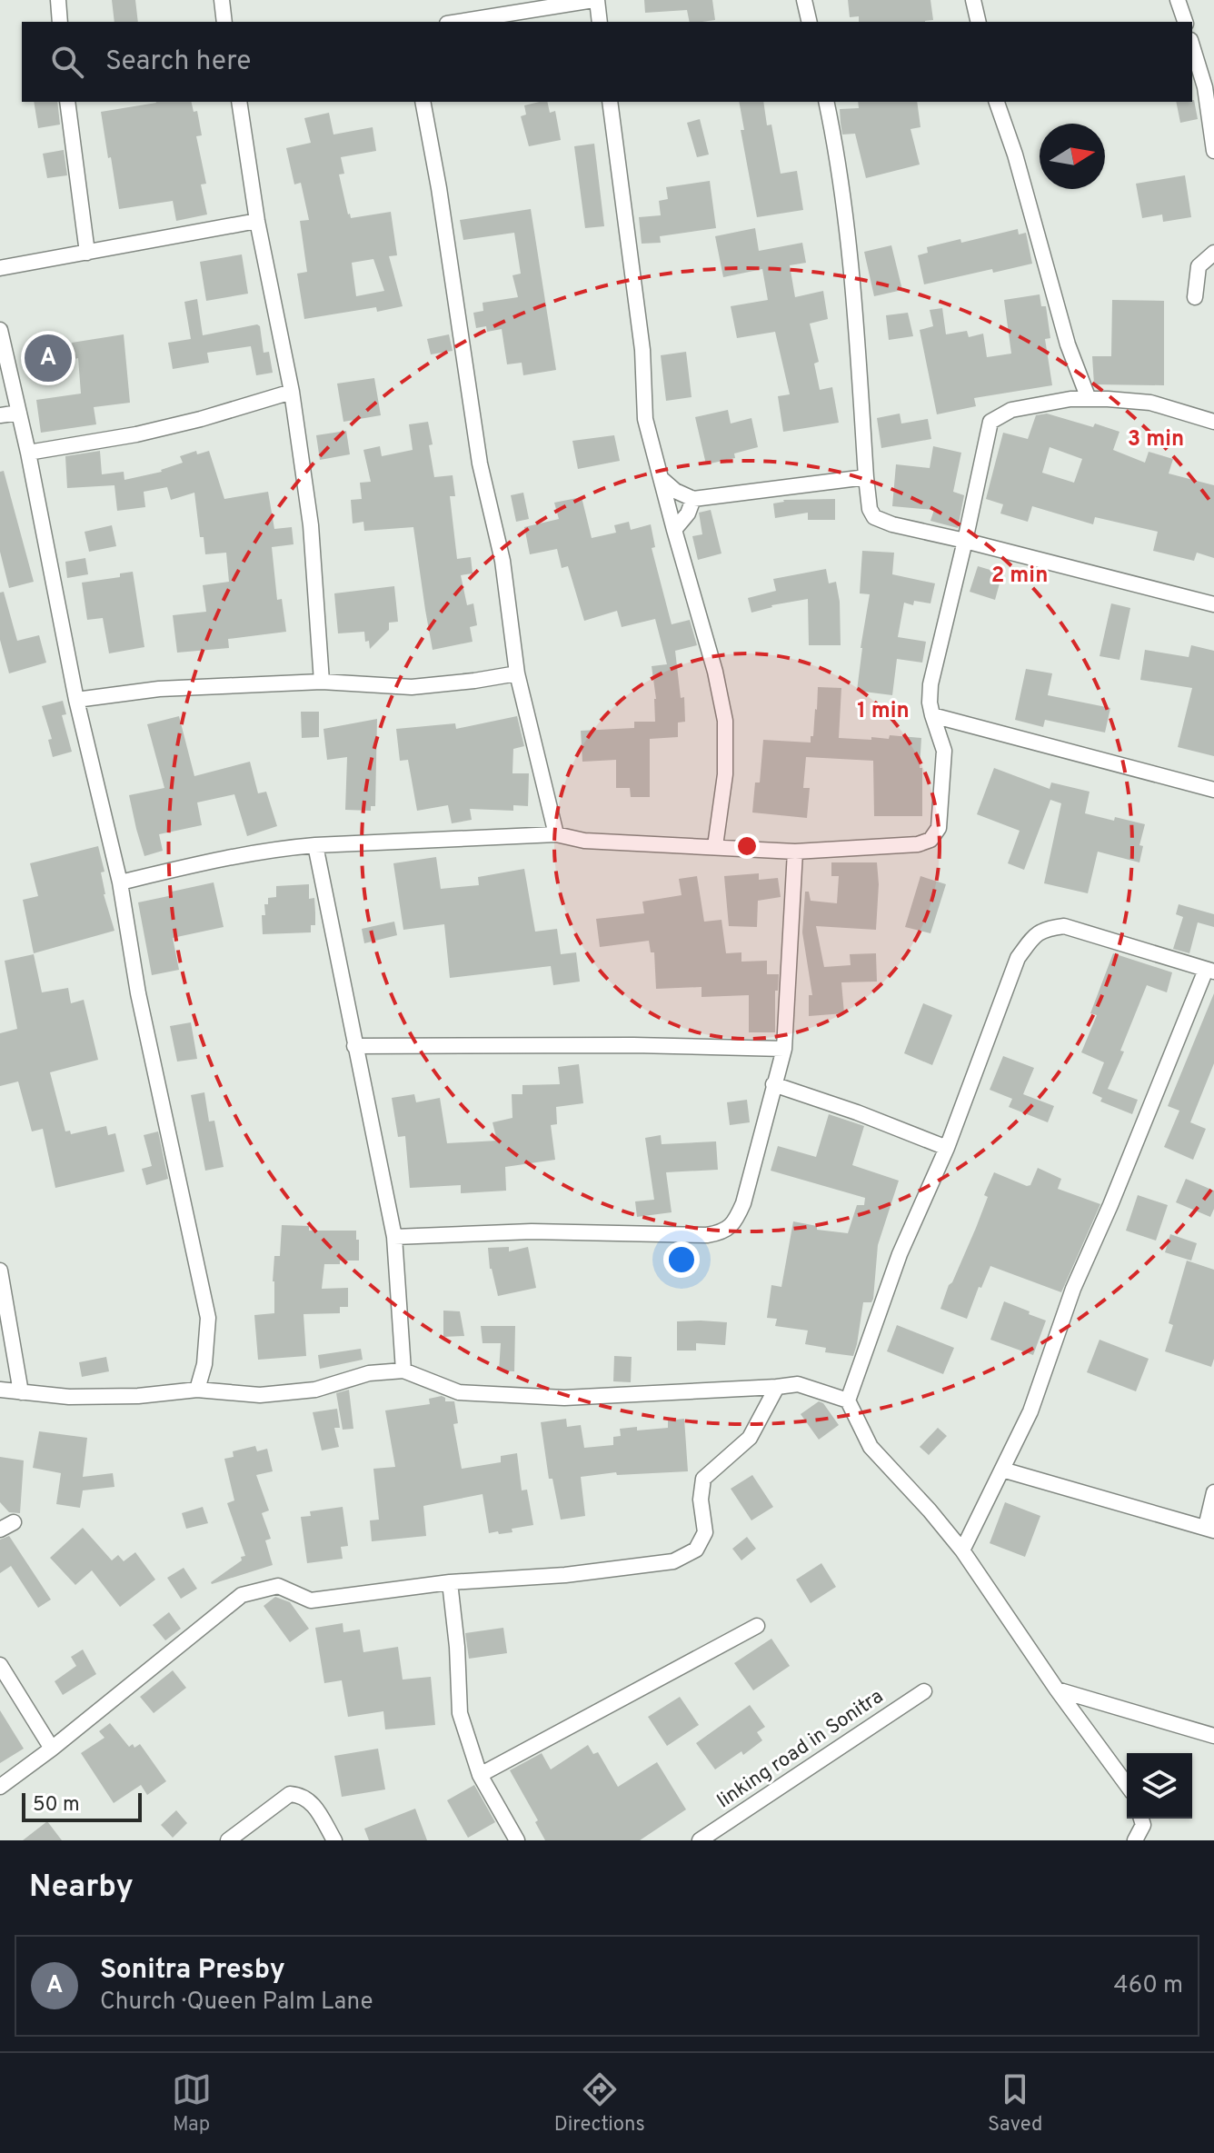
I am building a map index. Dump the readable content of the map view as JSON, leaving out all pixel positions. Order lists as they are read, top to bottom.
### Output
{
  "streets": {
    "street": ["linking road in Sonitra"]
  },
  "scale_bar": "50 m",
  "north": "right",
  "page": {
    "search": "Search here",
    "pins": "A",
    "scale": "50 m",
    "heading": "Nearby",
    "list": [
      {
        "mark": "A",
        "name": "Sonitra Presby",
        "note": "Church · Queen Palm Lane",
        "value": "460 m"
      }
    ],
    "nav": ["Map", "Directions", "Saved"]
  },
  "rings": ["3 min", "2 min", "1 min"]
}
